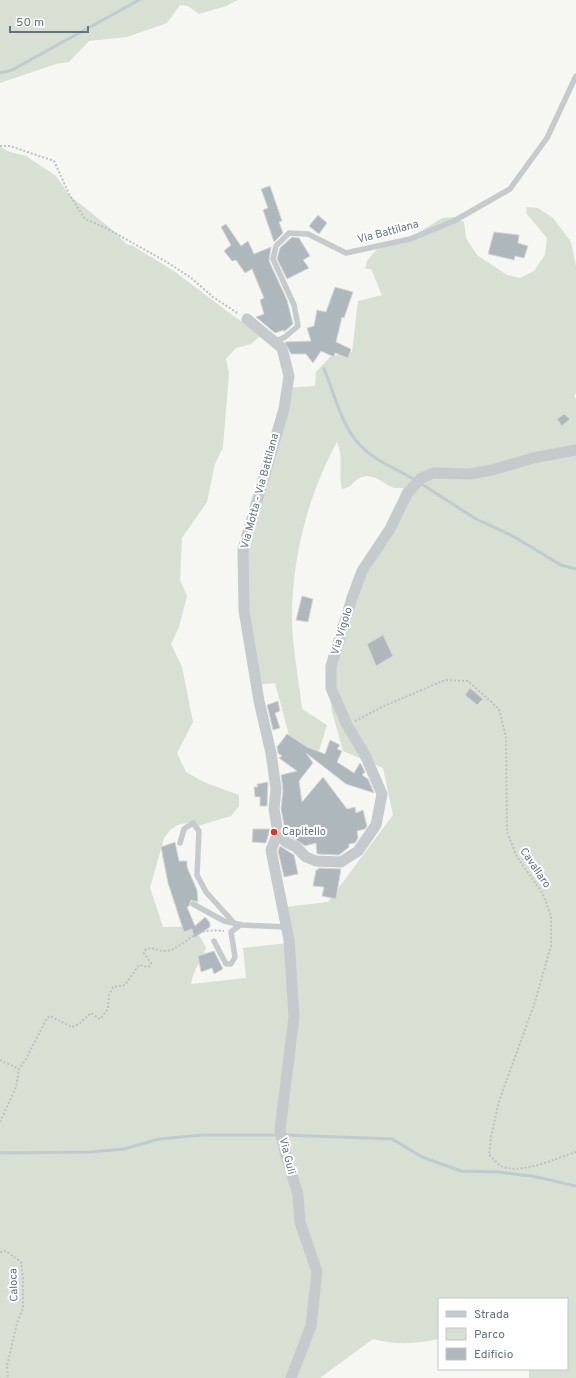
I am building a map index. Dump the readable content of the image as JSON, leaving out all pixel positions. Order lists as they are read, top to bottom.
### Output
{
  "streets": {
    "street": ["Via Motta - Via Battilana", "Via Vigolo", "Via Guli"],
    "lane": ["Via Battilana"],
    "path": ["Cavallaro", "Caloca"]
  },
  "crossings": [
    ["Via Battilana", "Via Motta - Via Battilana"],
    ["Via Motta - Via Battilana", "Via Vigolo"],
    ["Via Vigolo", "Cavallaro"]
  ],
  "places": ["Capitello"],
  "legend": ["Strada", "Parco", "Edificio"],
  "scale_bar": "50 m"
}
